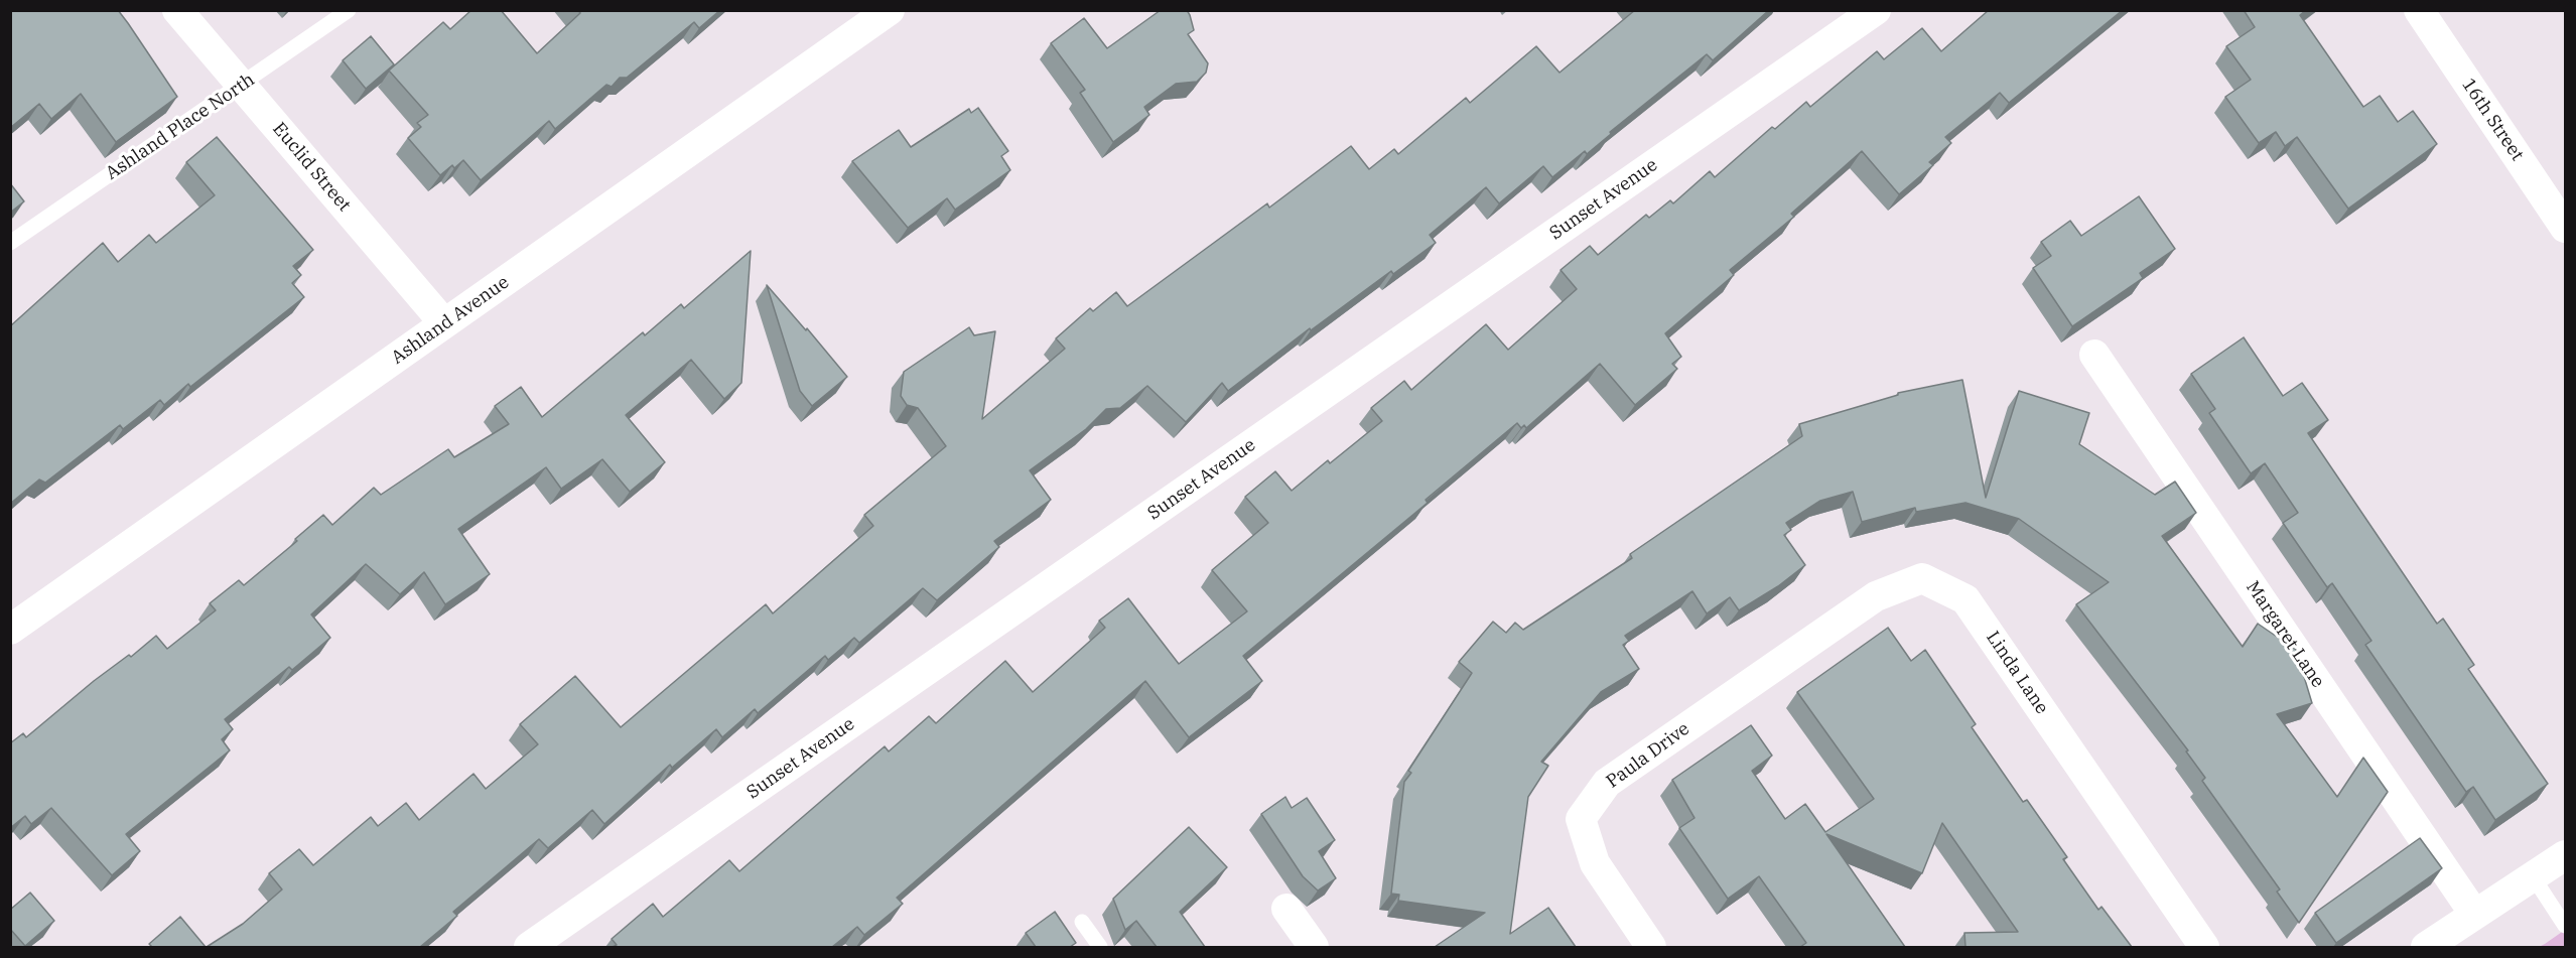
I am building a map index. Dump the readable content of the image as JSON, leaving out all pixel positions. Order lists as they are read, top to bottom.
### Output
{
  "streets": {
    "street": [
      "16th Street",
      "Euclid Street",
      "Sunset Avenue",
      "Ashland Avenue",
      "Margaret Lane",
      "Linda Lane",
      "Paula Drive"
    ],
    "lane": ["Ashland Place North"]
  },
  "crossings": [
    ["Ashland Place North", "Euclid Street"],
    ["Euclid Street", "Ashland Avenue"],
    ["Linda Lane", "Paula Drive"]
  ]
}
